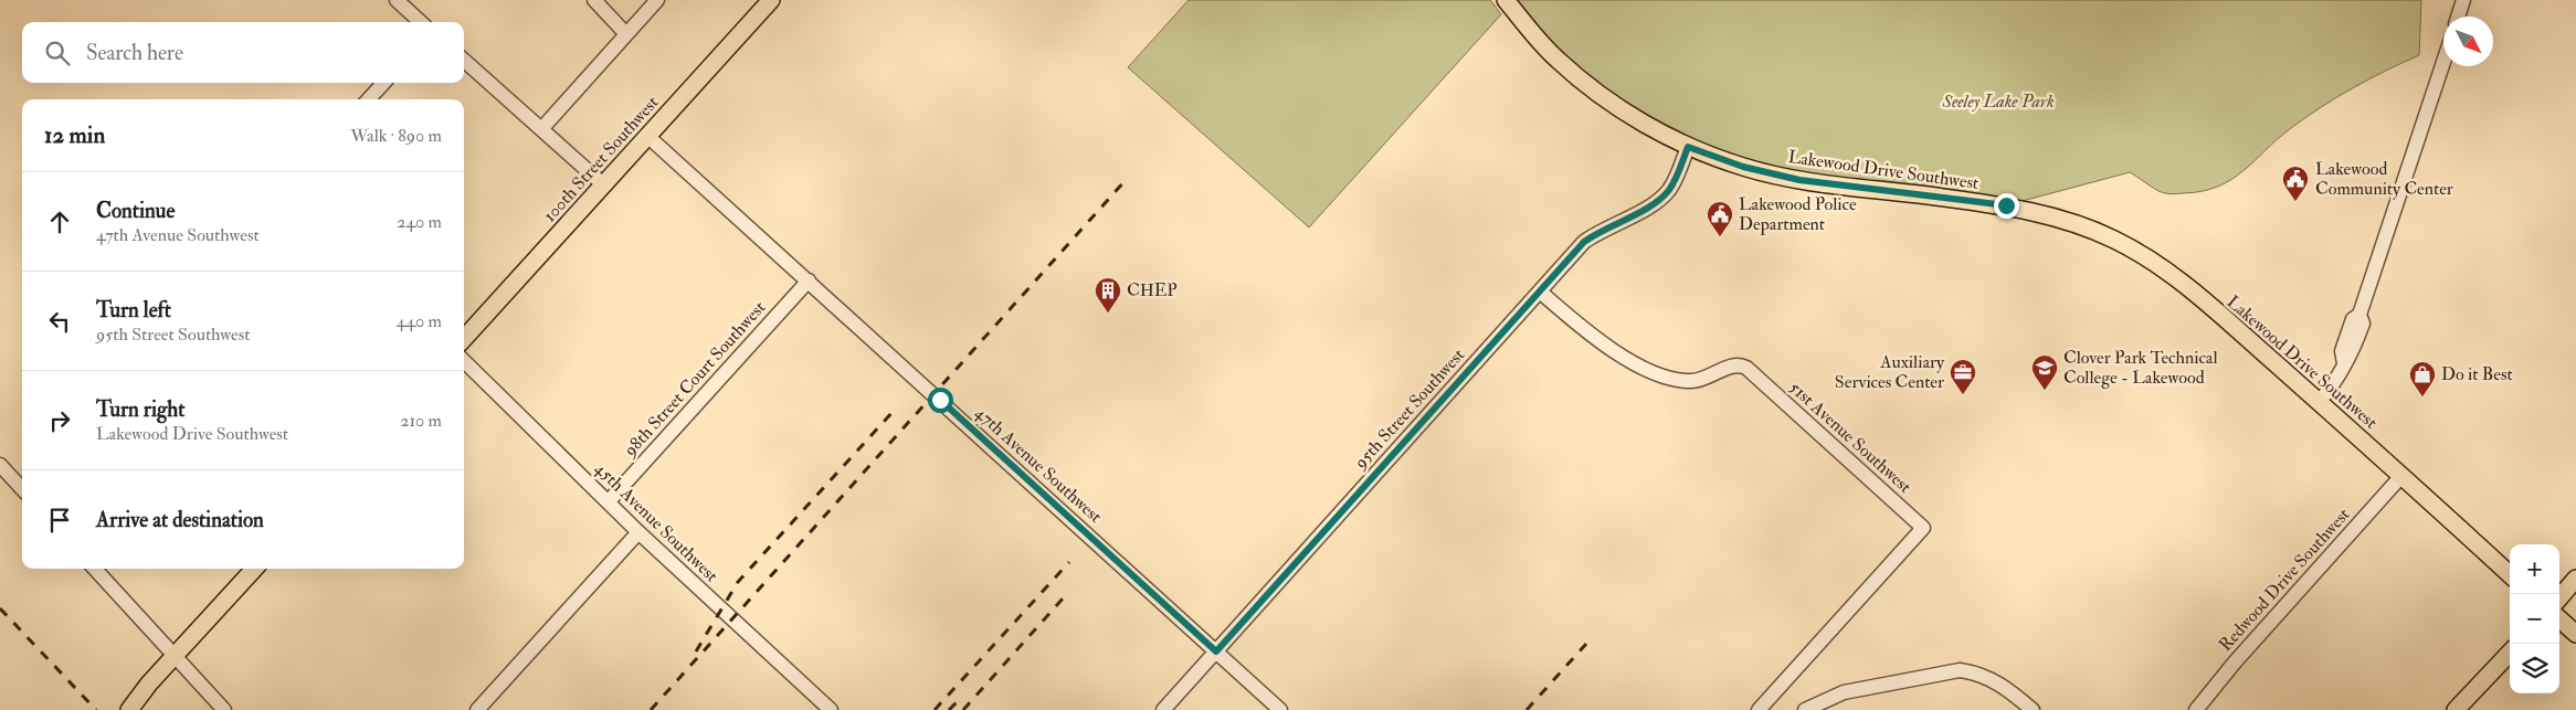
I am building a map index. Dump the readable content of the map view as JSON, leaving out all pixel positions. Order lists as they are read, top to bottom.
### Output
{
  "streets": {
    "main road": ["100th Street Southwest", "Lakewood Drive Southwest"],
    "street": [
      "98th Street Court Southwest",
      "95th Street Southwest",
      "51st Avenue Southwest",
      "47th Avenue Southwest",
      "45th Avenue Southwest",
      "Redwood Drive Southwest"
    ]
  },
  "crossings": [
    ["100th Street Southwest", "47th Avenue Southwest"],
    ["Lakewood Drive Southwest", "95th Street Southwest"],
    ["Lakewood Drive Southwest", "Redwood Drive Southwest"],
    ["98th Street Court Southwest", "47th Avenue Southwest"],
    ["98th Street Court Southwest", "45th Avenue Southwest"],
    ["95th Street Southwest", "51st Avenue Southwest"],
    ["95th Street Southwest", "47th Avenue Southwest"]
  ],
  "parks": ["Seeley Lake Park"],
  "places": {
    "public building": ["Lakewood Community Center", "Lakewood Police Department"],
    "building": ["CHEP"],
    "school or university": ["Clover Park Technical College - Lakewood"],
    "office": ["Auxiliary Services Center"],
    "shop": ["Do it Best"]
  },
  "north": "bottom right",
  "page": {
    "search": "Search here",
    "heading": ["12 min", "Walk · 890 m"],
    "list": [
      ["Continue", "47th Avenue Southwest", "240 m"],
      ["Turn left", "95th Street Southwest", "440 m"],
      ["Turn right", "Lakewood Drive Southwest", "210 m"],
      "Arrive at destination"
    ],
    "map_buttons": ["+", "−"]
  }
}
